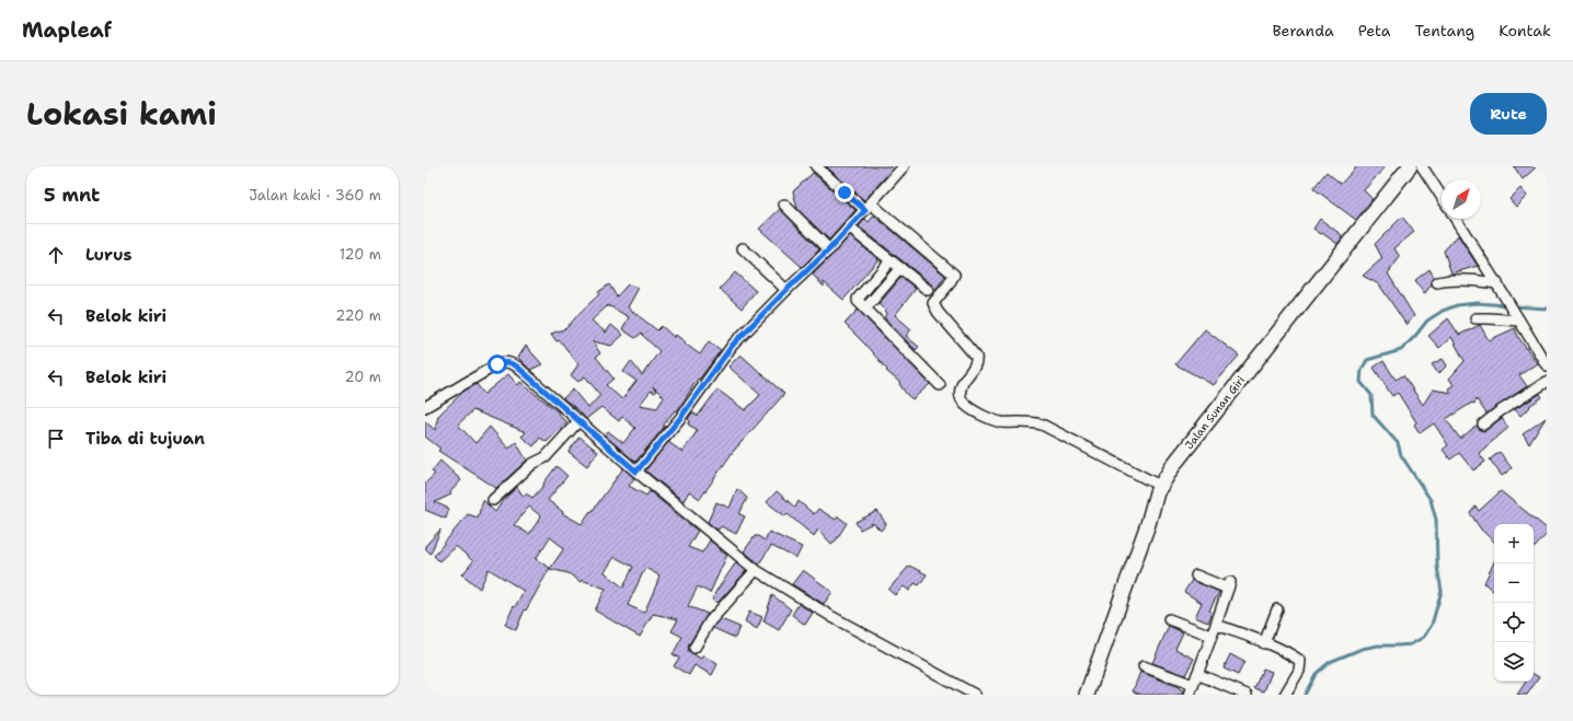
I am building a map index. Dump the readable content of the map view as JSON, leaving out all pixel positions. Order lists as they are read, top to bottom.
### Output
{
  "streets": {
    "street": ["Jalan Sunan Giri"]
  },
  "north": "top right",
  "page": {
    "header": "Mapleaf",
    "nav": [
      "Beranda",
      "Peta",
      "Tentang",
      "Kontak"
    ],
    "title": "Lokasi kami",
    "buttons": "Rute",
    "heading": ["5 mnt", "Jalan kaki · 360 m"],
    "list": [
      ["Lurus", "120 m"],
      ["Belok kiri", "220 m"],
      ["Belok kiri", "20 m"],
      "Tiba di tujuan"
    ],
    "map_buttons": ["+", "−"]
  }
}
